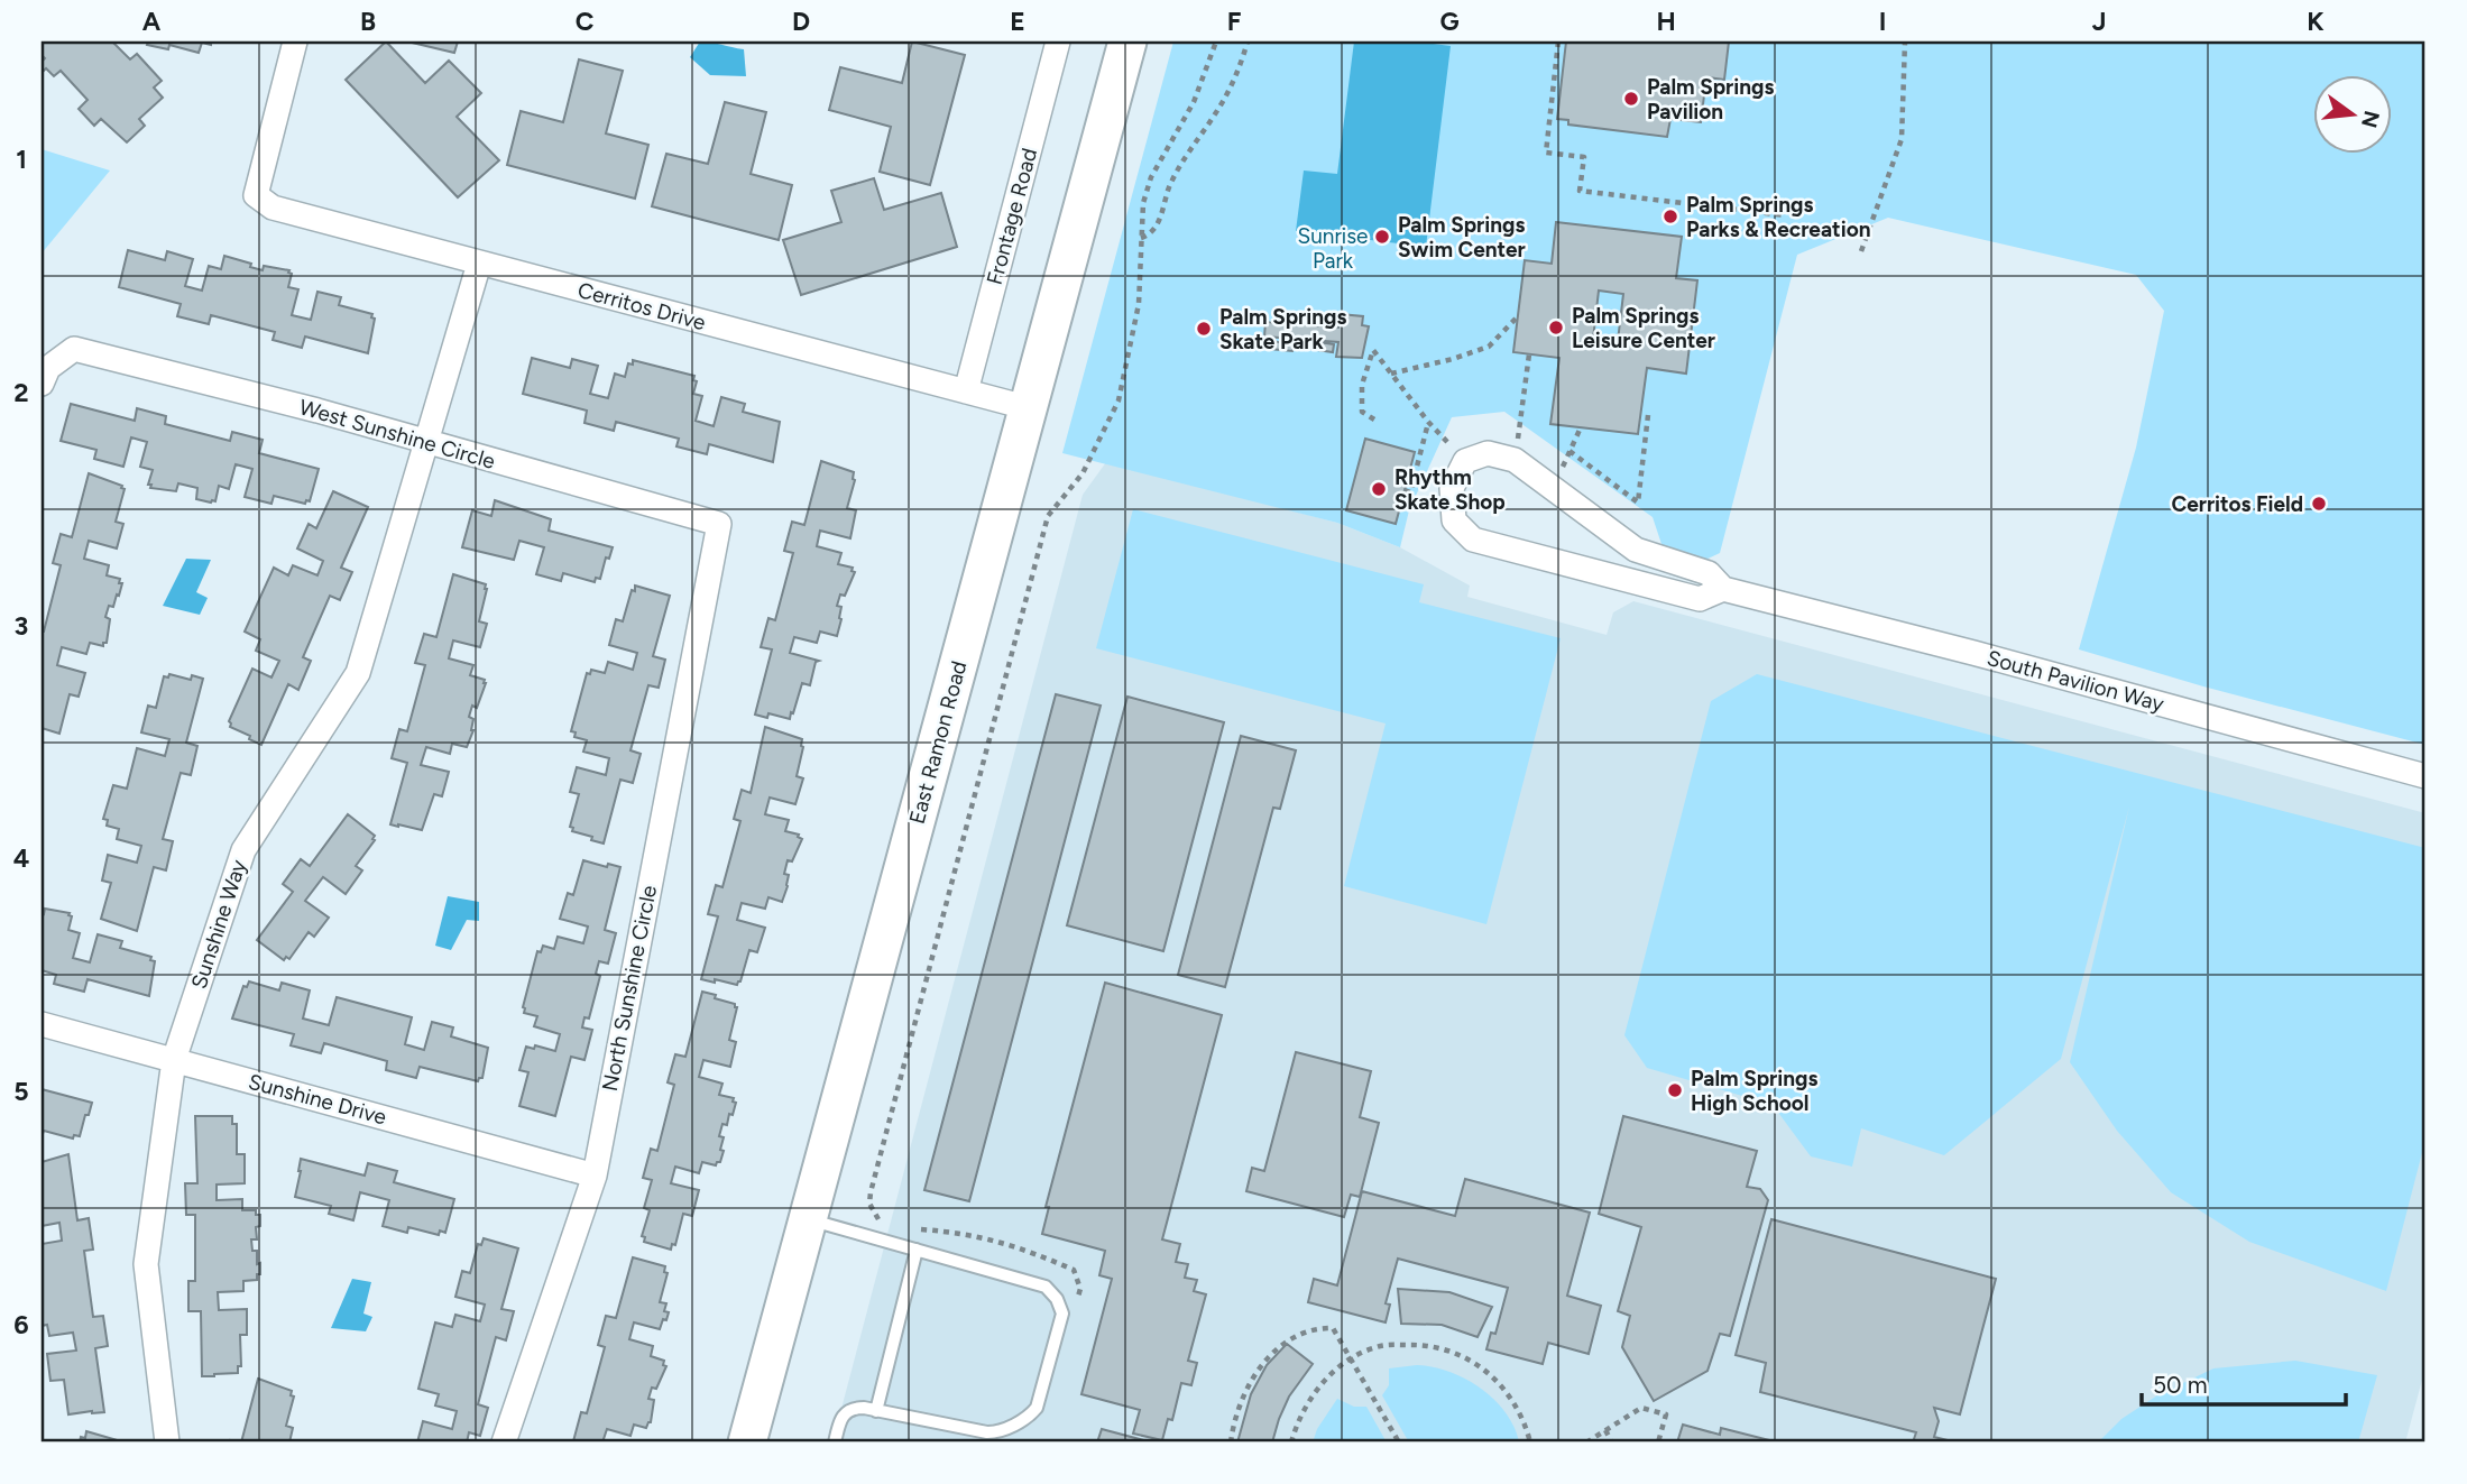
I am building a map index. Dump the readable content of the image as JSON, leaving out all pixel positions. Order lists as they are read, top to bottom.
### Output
{
  "streets": {
    "main road": ["East Ramon Road"],
    "street": [
      "Frontage Road",
      "Cerritos Drive",
      "West Sunshine Circle",
      "South Pavilion Way",
      "Sunshine Way",
      "North Sunshine Circle",
      "Sunshine Drive"
    ]
  },
  "crossings": [
    ["Frontage Road", "Cerritos Drive"],
    ["Cerritos Drive", "East Ramon Road"],
    ["West Sunshine Circle", "Sunshine Way"],
    ["West Sunshine Circle", "North Sunshine Circle"],
    ["Sunshine Way", "Sunshine Drive"],
    ["North Sunshine Circle", "Sunshine Drive"]
  ],
  "parks": ["Sunrise Park"],
  "places": [
    "Palm Springs Pavilion",
    "Palm Springs Parks & Recreation",
    "Palm Springs Swim Center",
    "Palm Springs Leisure Center",
    "Palm Springs Skate Park",
    "Rhythm Skate Shop",
    "Cerritos Field",
    "Palm Springs High School"
  ],
  "scale_bar": "50 m",
  "north": "right",
  "grid": {
    "columns": [
      "A",
      "B",
      "C",
      "D",
      "E",
      "F",
      "G",
      "H",
      "I",
      "J",
      "K"
    ],
    "rows": [
      "1",
      "2",
      "3",
      "4",
      "5",
      "6"
    ]
  }
}
